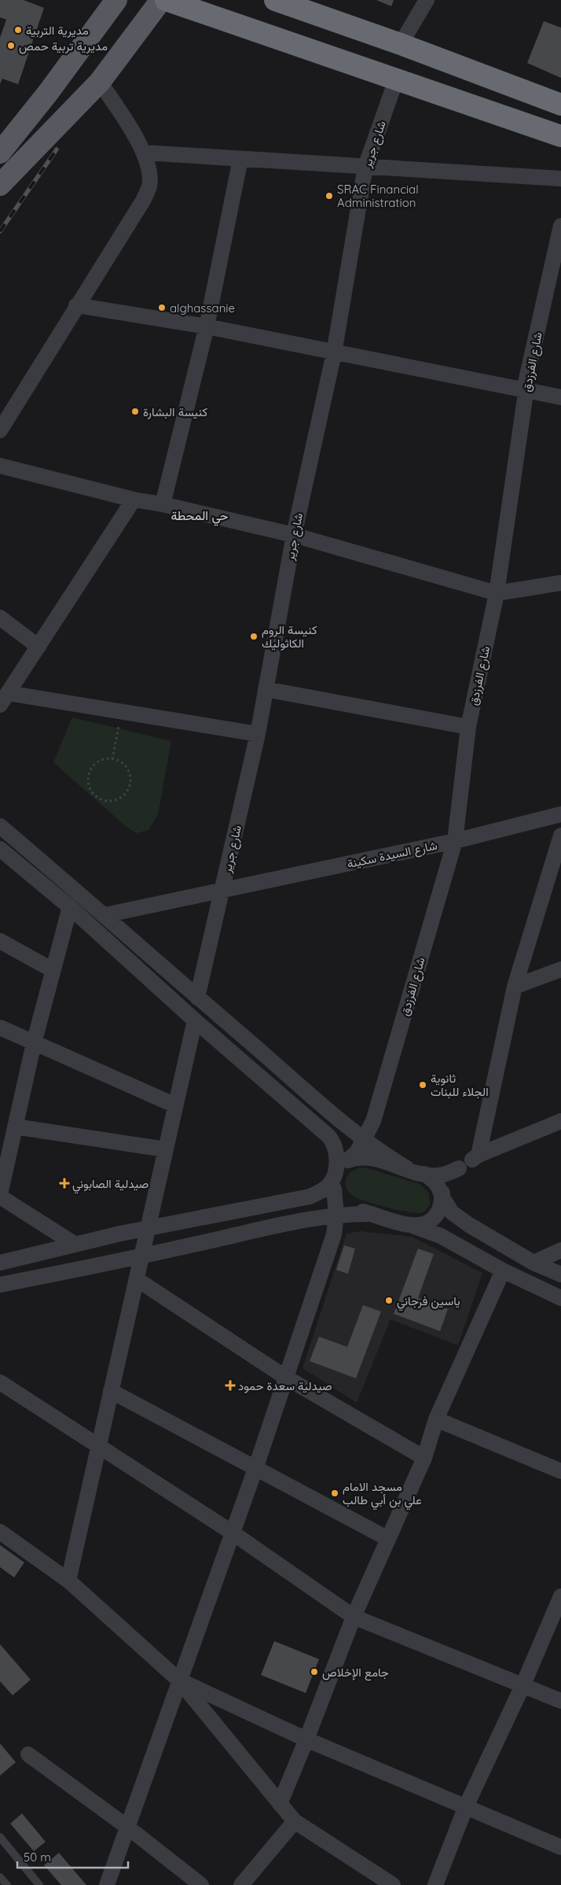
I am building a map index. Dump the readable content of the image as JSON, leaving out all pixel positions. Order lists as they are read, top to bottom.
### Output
{
  "streets": {
    "street": ["شارع جرير", "شارع الفرزدق", "شارع السيدة سكينة"]
  },
  "crossings": [
    ["شارع جرير", "شارع السيدة سكينة"],
    ["شارع الفرزدق", "شارع السيدة سكينة"]
  ],
  "districts": ["حي المحطة"],
  "places": {
    "other": [
      "مديرية التربية",
      "مديرية تربية حمص",
      "SRAC Financial Administration",
      "alghassanie",
      "كنيسة البشارة",
      "كنيسة الروم الكاثوليك",
      "ثانوية الجلاء للبنات",
      "ياسين فرجاني",
      "مسجد الامام علي بن أبي طالب",
      "جامع الإخلاص"
    ],
    "health": ["صيدلية الصابوني", "صيدلية سعدة حمود"]
  },
  "scale_bar": "50 m"
}
